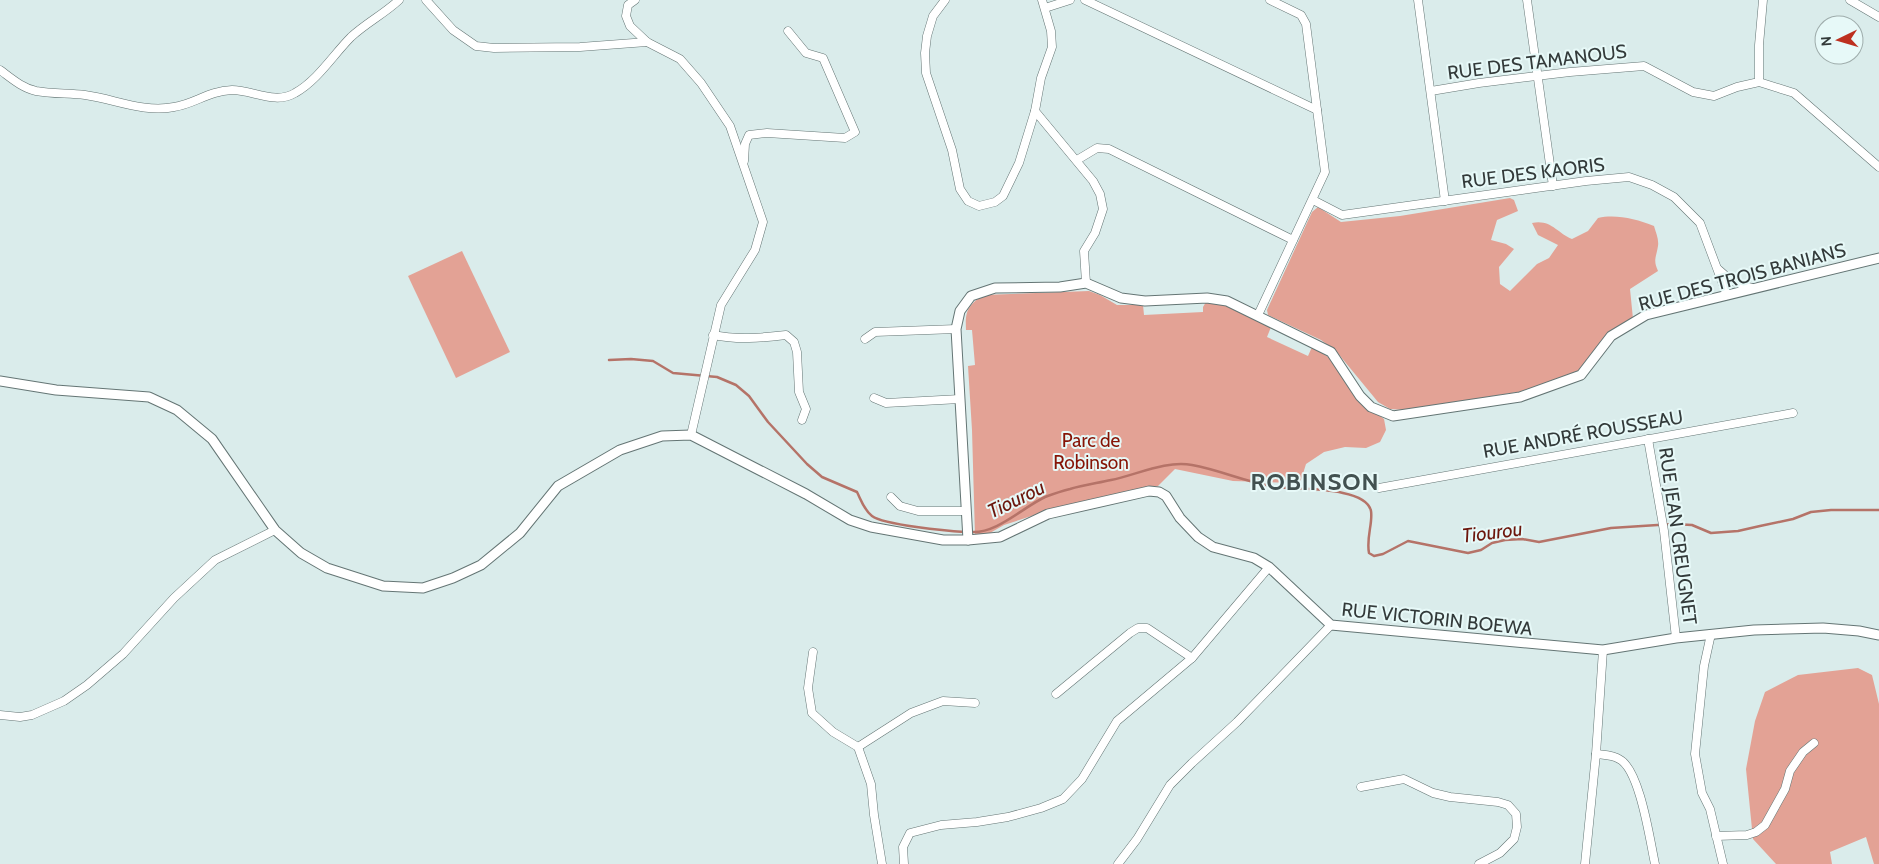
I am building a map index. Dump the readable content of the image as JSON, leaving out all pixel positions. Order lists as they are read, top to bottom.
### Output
{
  "streets": {
    "street": [
      "RUE DES TAMANOUS",
      "RUE DES KAORIS",
      "RUE DES TROIS BANIANS",
      "RUE ANDRÉ ROUSSEAU",
      "RUE JEAN CREUGNET",
      "RUE VICTORIN BOEWA"
    ]
  },
  "crossings": [
    ["RUE DES KAORIS", "RUE DES TROIS BANIANS"],
    ["RUE ANDRÉ ROUSSEAU", "RUE JEAN CREUGNET"],
    ["RUE JEAN CREUGNET", "RUE VICTORIN BOEWA"]
  ],
  "districts": ["ROBINSON"],
  "water": ["Tiourou"],
  "parks": ["Parc de Robinson"],
  "north": "left"
}
